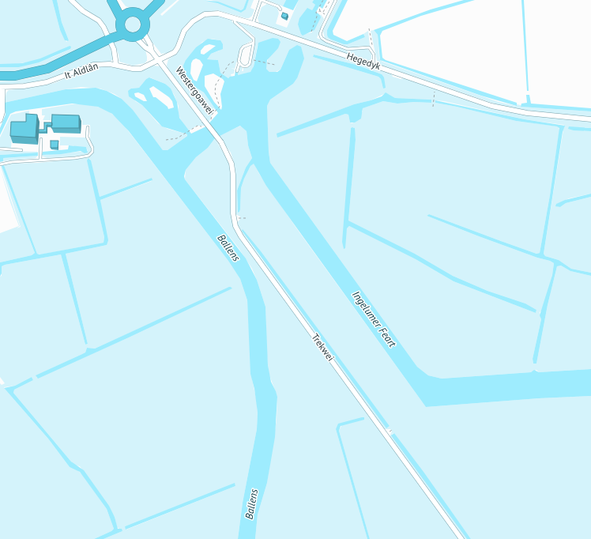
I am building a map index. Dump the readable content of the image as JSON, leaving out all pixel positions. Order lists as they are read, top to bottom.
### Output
{
  "streets": {
    "street": [
      "Hegedyk",
      "It Aldlân",
      "Westergoawei",
      "Trekwei"
    ]
  },
  "crossings": [
    ["Hegedyk", "It Aldlân"],
    ["Hegedyk", "Westergoawei"],
    ["It Aldlân", "Westergoawei"],
    ["Westergoawei", "Trekwei"]
  ],
  "water": ["Ballens", "Ingelumer Feart"]
}
